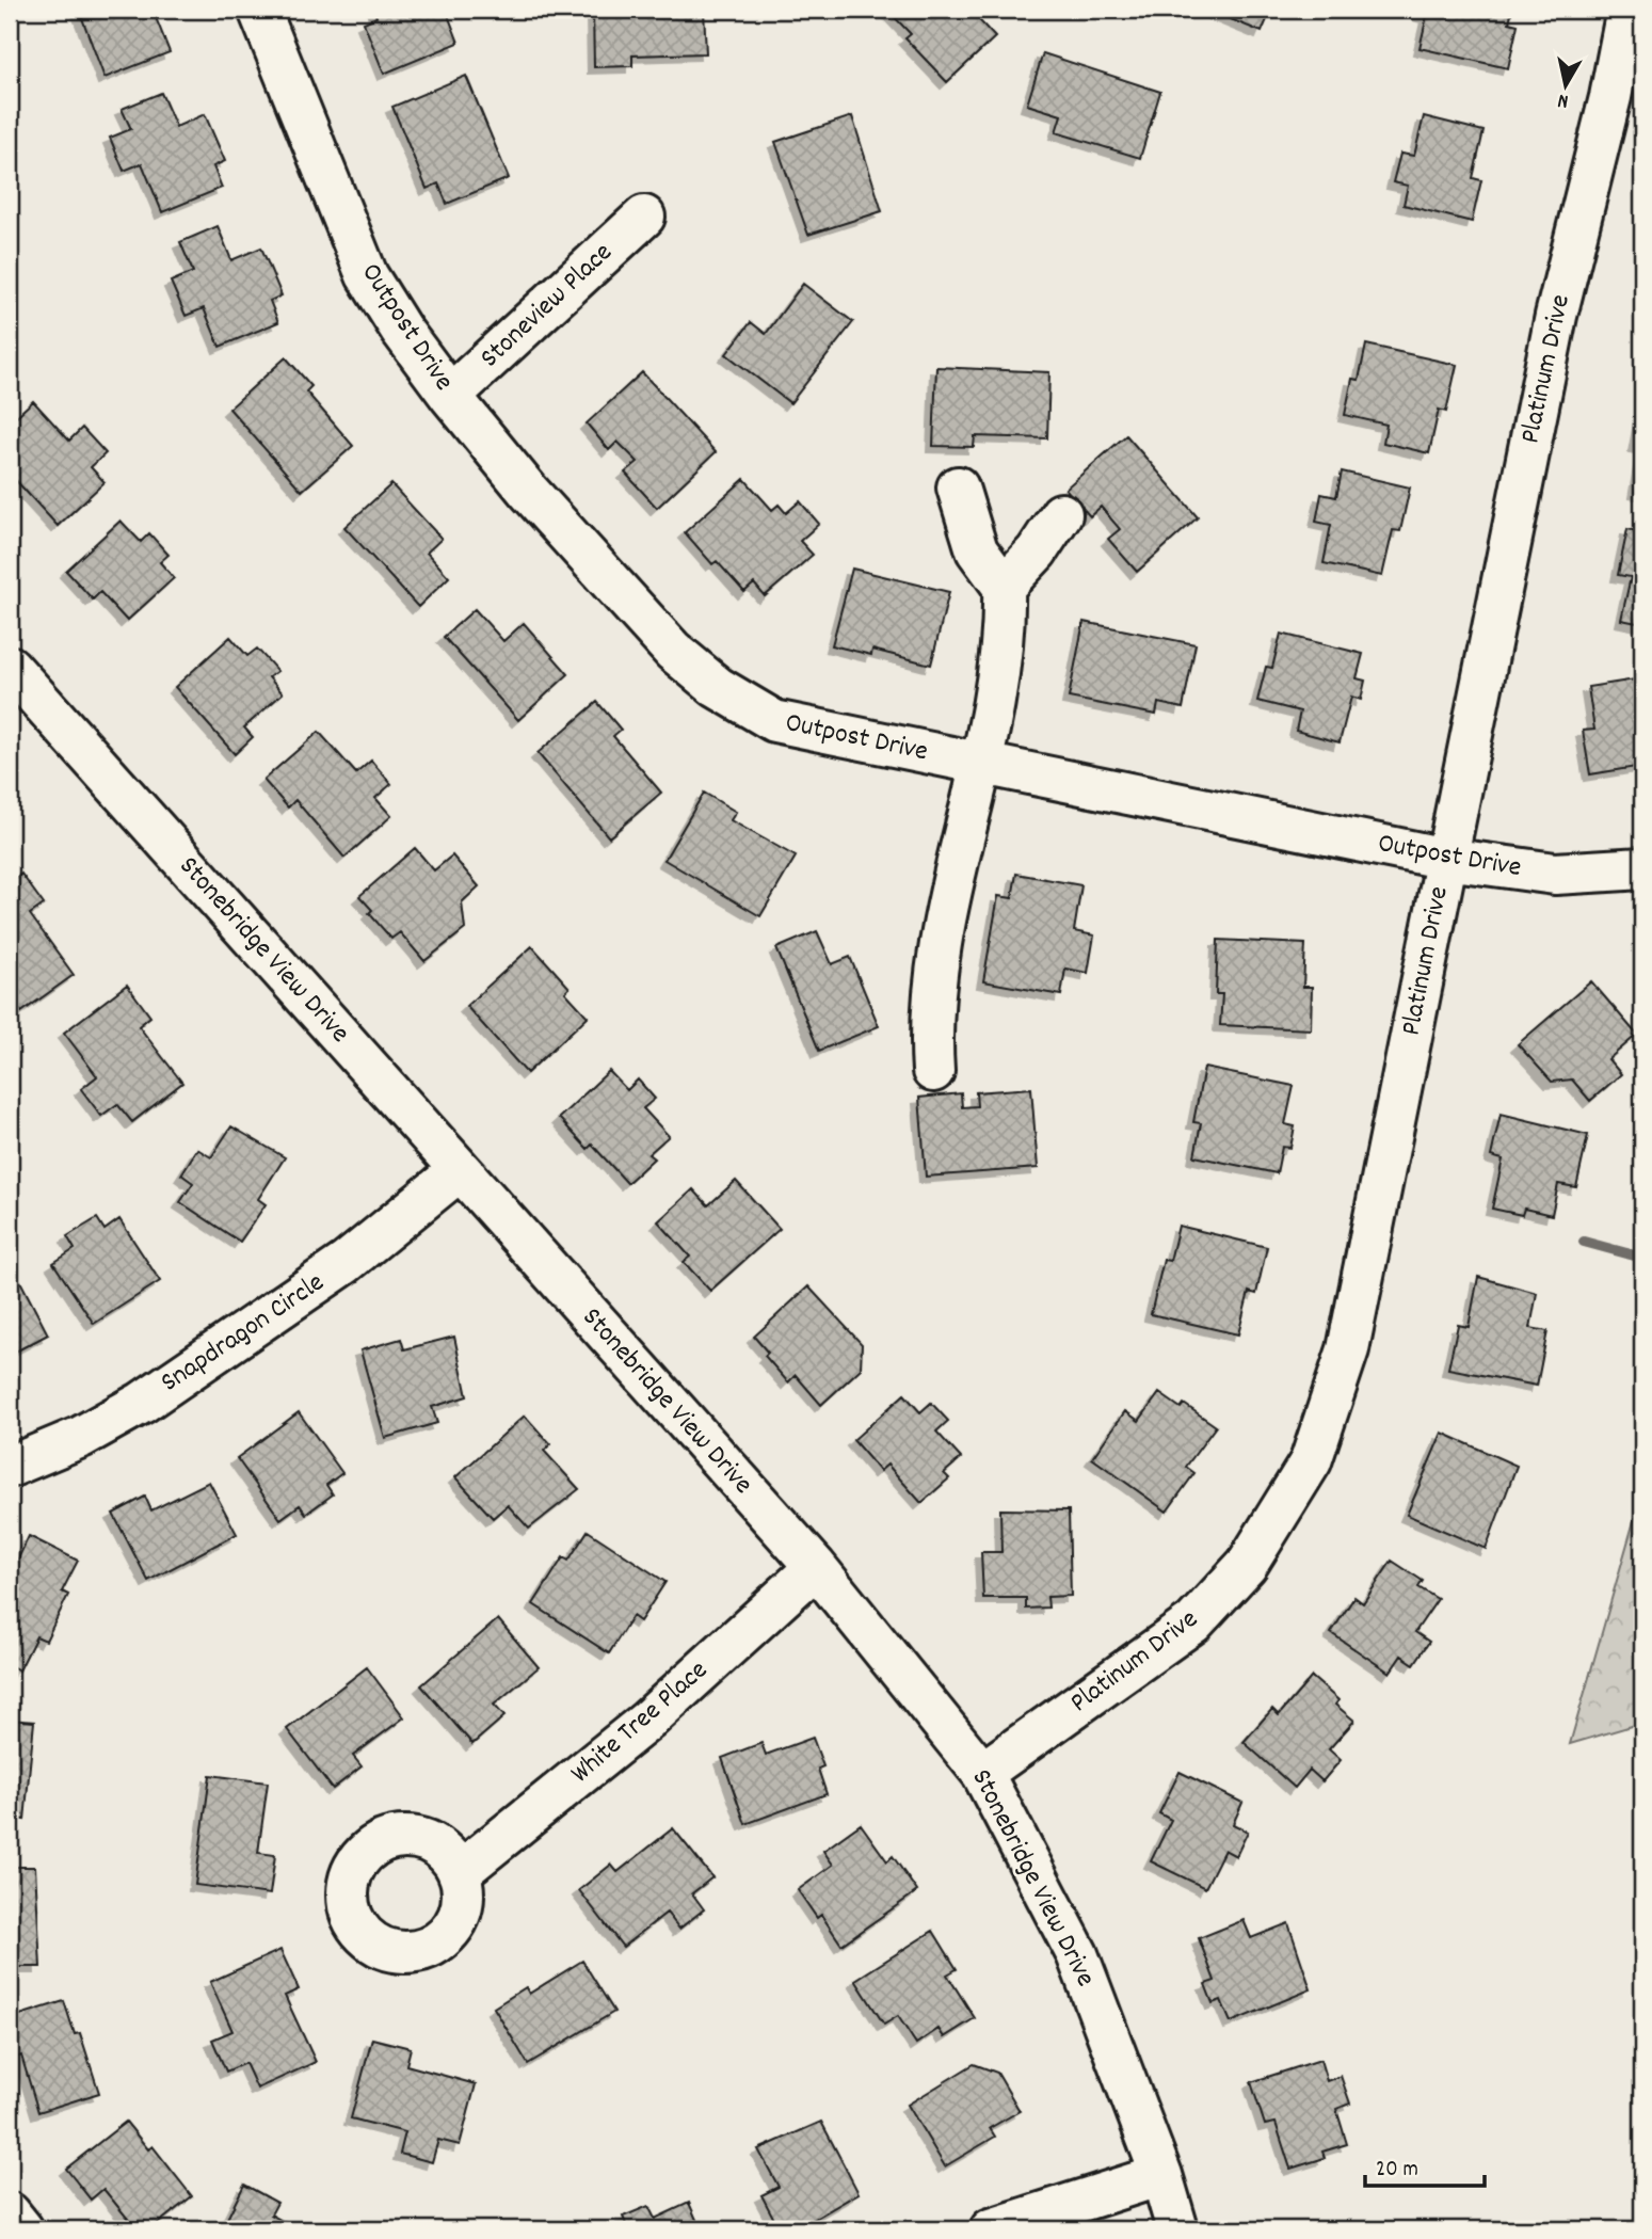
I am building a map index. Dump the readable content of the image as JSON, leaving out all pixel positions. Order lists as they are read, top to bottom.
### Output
{
  "streets": {
    "street": [
      "Stoneview Place",
      "Outpost Drive",
      "Platinum Drive",
      "Stonebridge View Drive",
      "Snapdragon Circle",
      "White Tree Place"
    ]
  },
  "crossings": [
    ["Stoneview Place", "Outpost Drive"],
    ["Outpost Drive", "Platinum Drive"],
    ["Platinum Drive", "Stonebridge View Drive"],
    ["Stonebridge View Drive", "Snapdragon Circle"],
    ["Stonebridge View Drive", "White Tree Place"]
  ],
  "scale_bar": "20 m",
  "north": "bottom"
}
